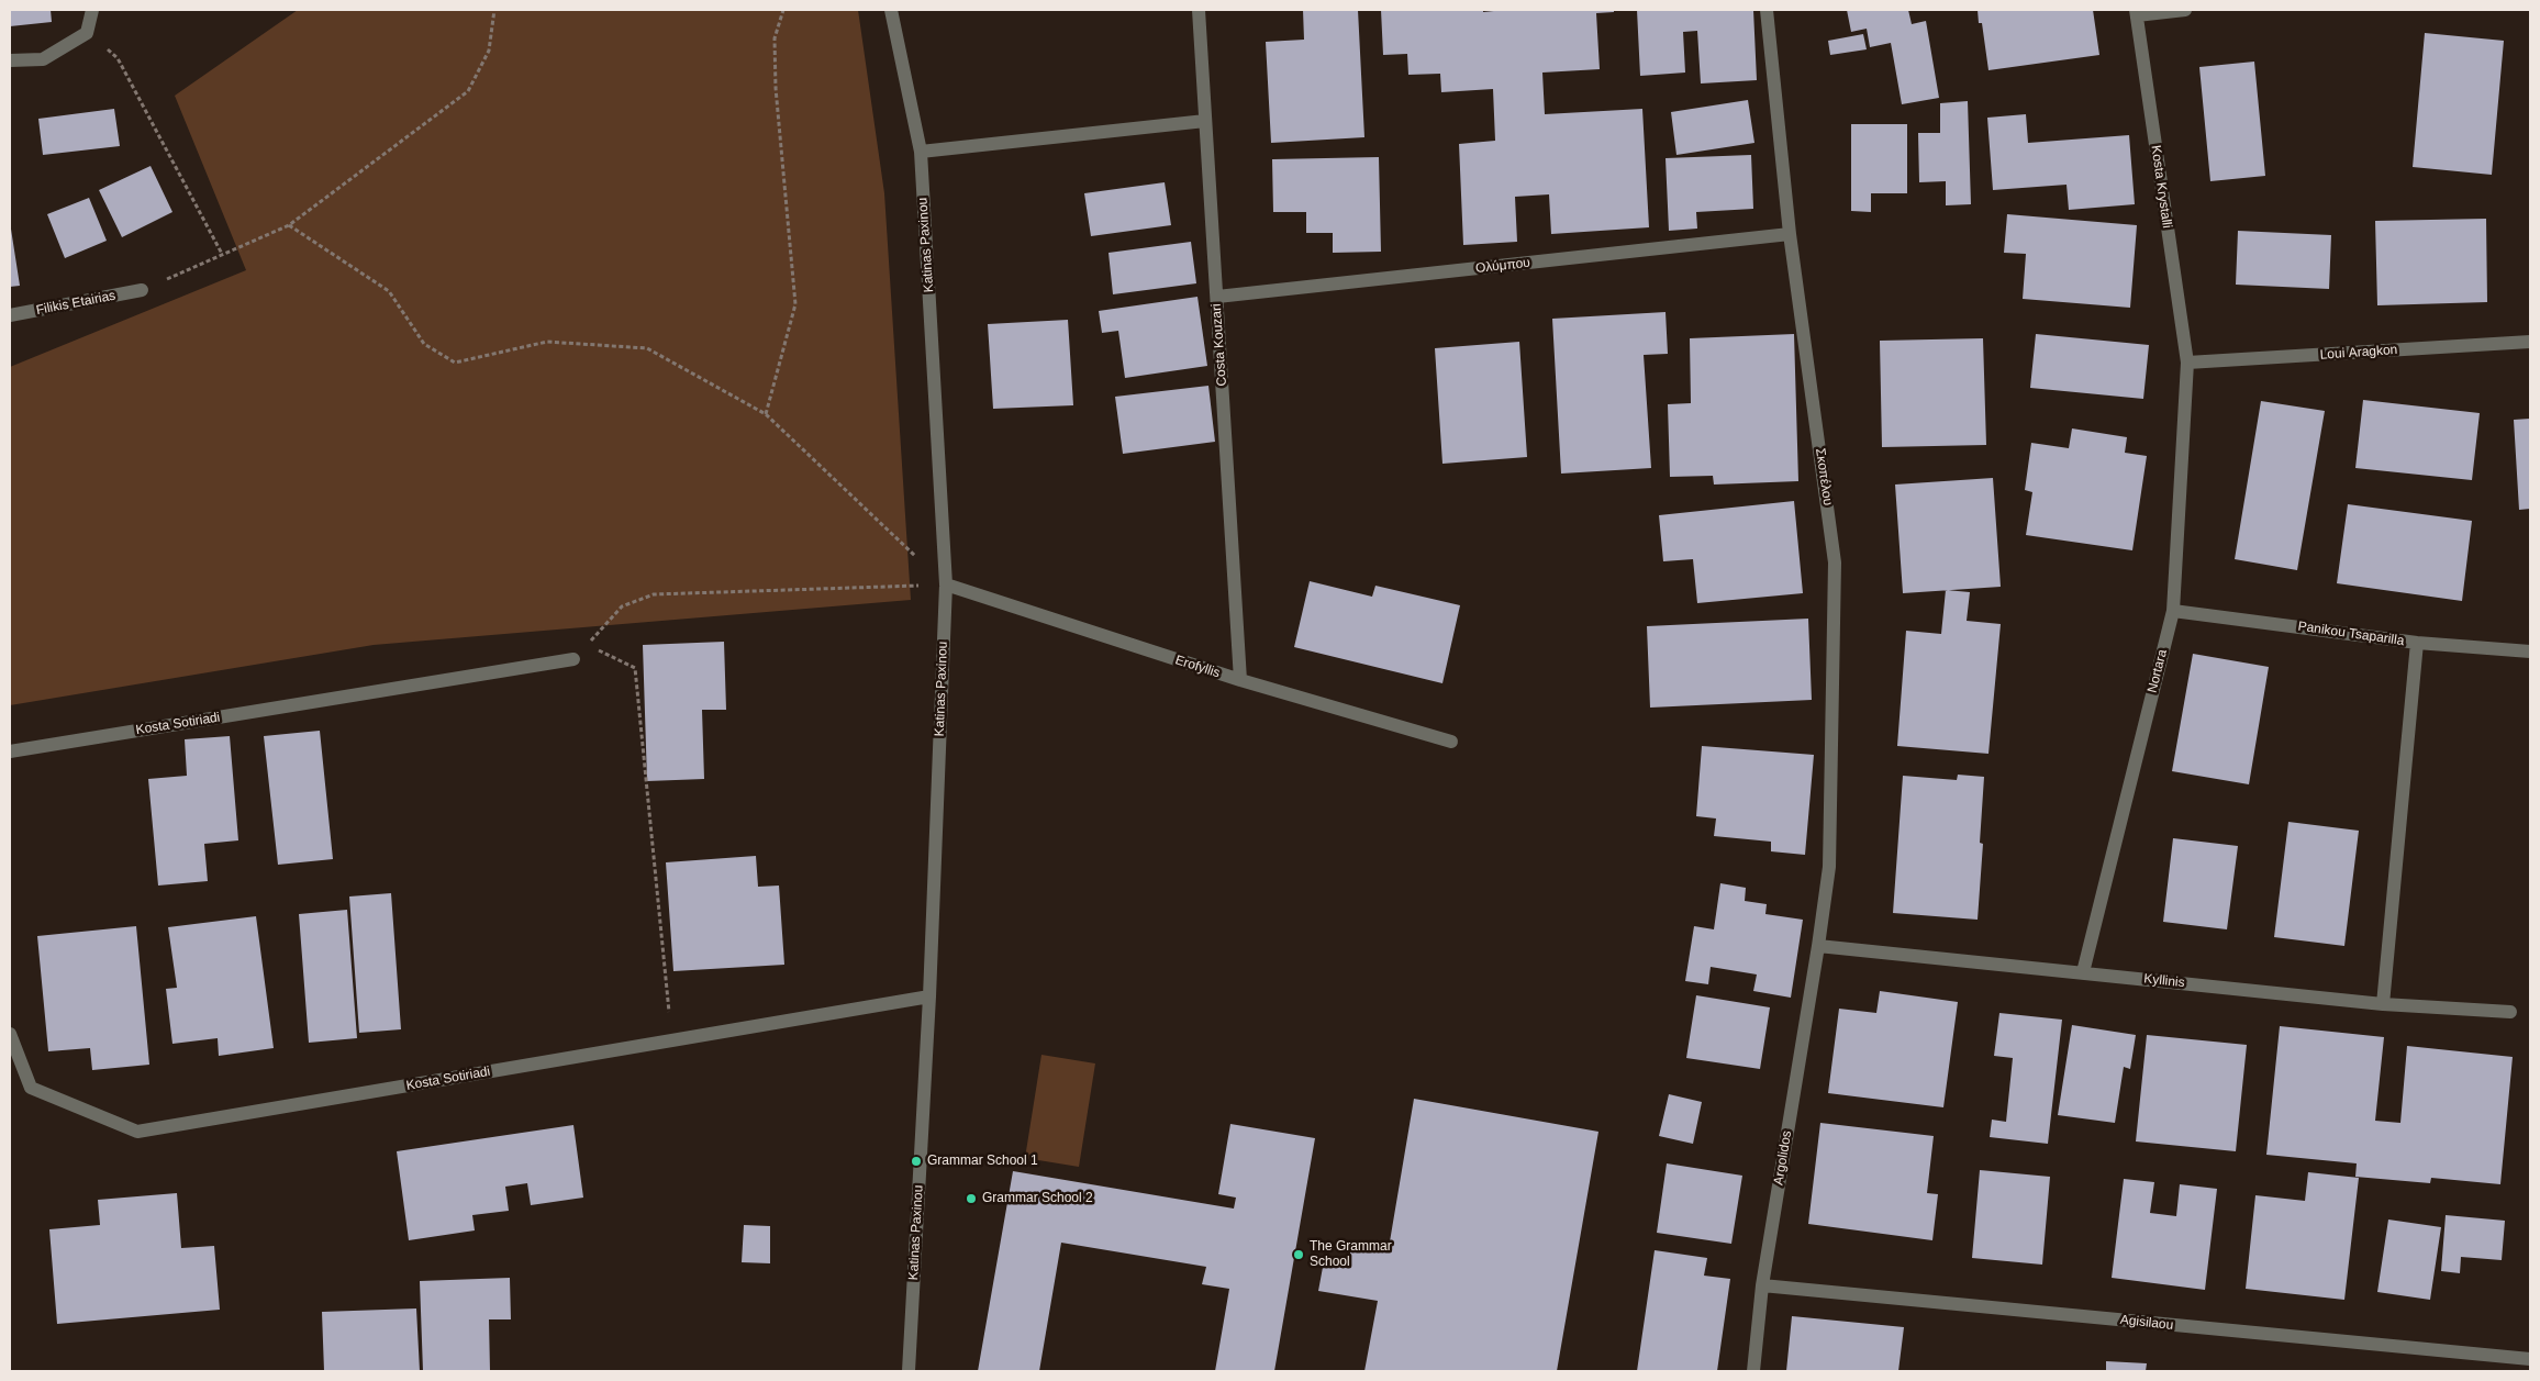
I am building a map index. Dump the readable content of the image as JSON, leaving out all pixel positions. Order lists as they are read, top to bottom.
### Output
{
  "streets": {
    "street": [
      "Kosta Krystalli",
      "Katinas Paxinou",
      "Ολύμπου",
      "Filikis Etairias",
      "Costa Kouzari",
      "Loui Aragkon",
      "Σκοπέλου",
      "Panikou Tsaparilla",
      "Erofyllis",
      "Nortara",
      "Kosta Sotiriadi",
      "Kyllinis",
      "Argolidos",
      "Agisilaou"
    ]
  },
  "crossings": [
    ["Kosta Krystalli", "Loui Aragkon"],
    ["Kosta Krystalli", "Nortara"],
    ["Katinas Paxinou", "Erofyllis"],
    ["Katinas Paxinou", "Kosta Sotiriadi"],
    ["Ολύμπου", "Costa Kouzari"],
    ["Ολύμπου", "Σκοπέλου"],
    ["Costa Kouzari", "Erofyllis"],
    ["Loui Aragkon", "Nortara"],
    ["Σκοπέλου", "Kyllinis"],
    ["Σκοπέλου", "Argolidos"],
    ["Panikou Tsaparilla", "Nortara"],
    ["Nortara", "Kyllinis"],
    ["Kyllinis", "Argolidos"],
    ["Argolidos", "Agisilaou"]
  ],
  "places": ["Grammar School 1", "Grammar School 2", "The Grammar School"]
}
